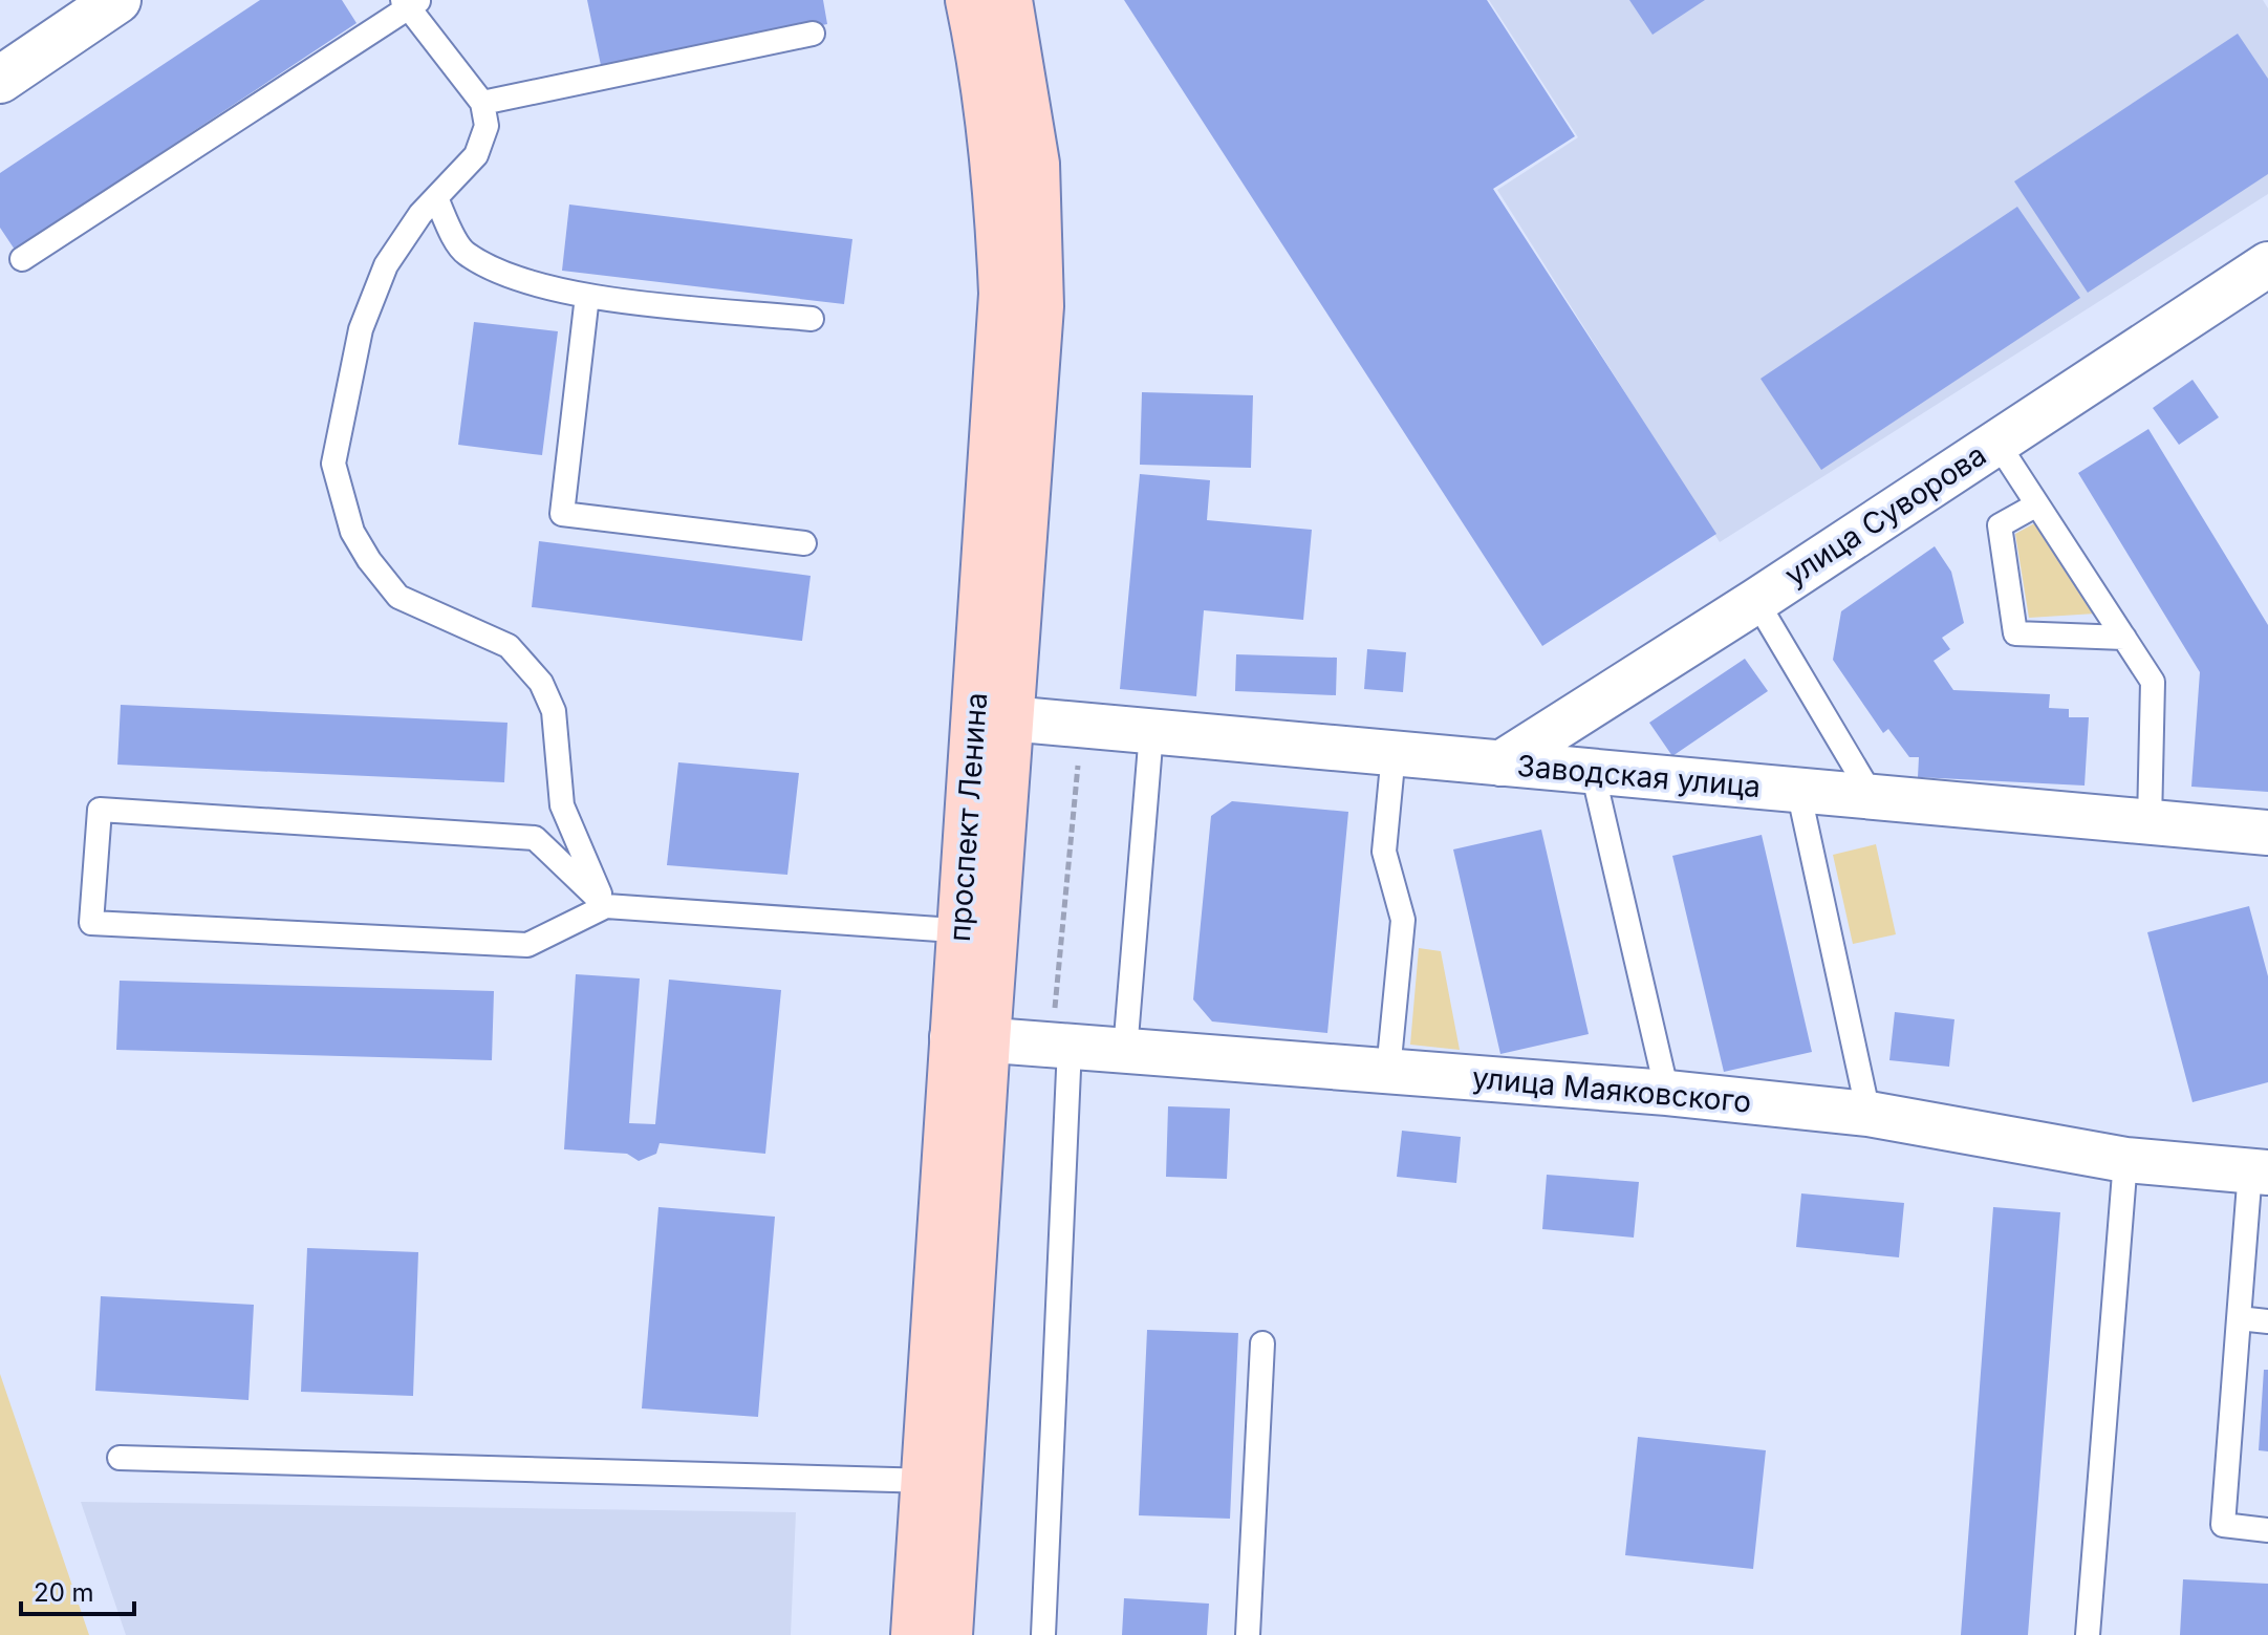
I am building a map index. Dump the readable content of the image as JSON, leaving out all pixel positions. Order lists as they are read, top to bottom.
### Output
{
  "streets": {
    "main road": ["проспект Ленина"],
    "street": ["улица Суворова", "Заводская улица", "улица Маяковского"]
  },
  "crossings": [
    ["улица Суворова", "Заводская улица"],
    ["Заводская улица", "проспект Ленина"],
    ["проспект Ленина", "улица Маяковского"]
  ],
  "scale_bar": "20 m"
}
